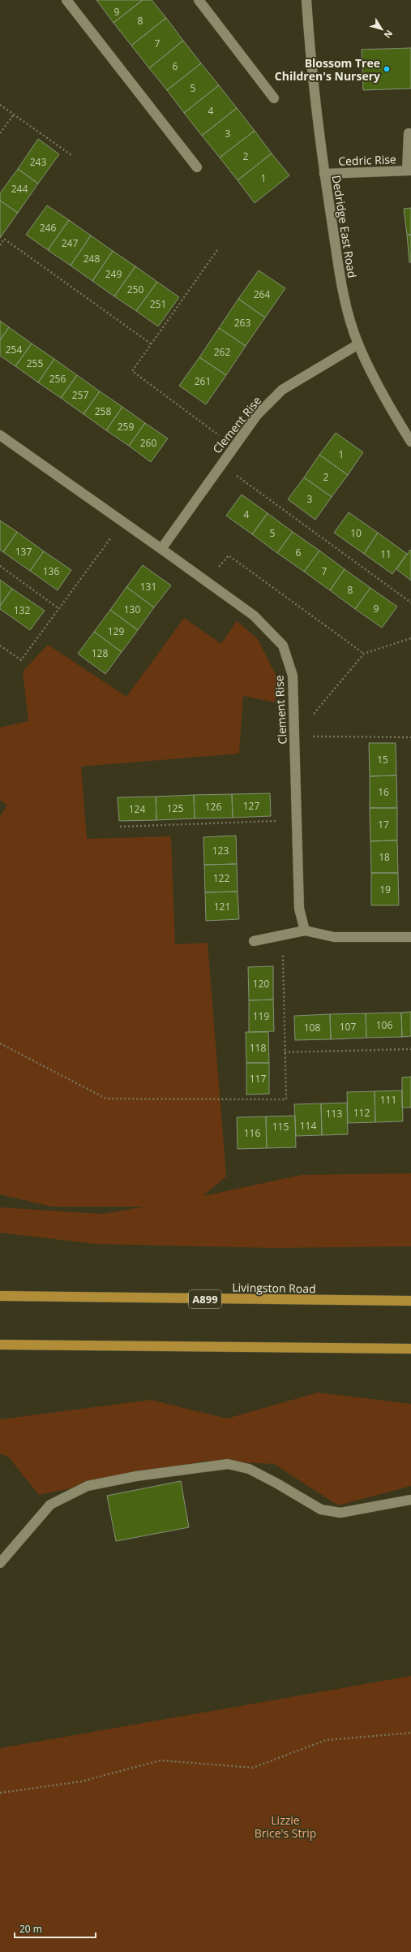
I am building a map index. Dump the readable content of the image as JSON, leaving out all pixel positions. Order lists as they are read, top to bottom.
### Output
{
  "streets": {
    "main road": ["Livingston Road", "A899"],
    "street": ["Cedric Rise", "Dedridge East Road", "Clement Rise"]
  },
  "crossings": [
    ["Cedric Rise", "Dedridge East Road"],
    ["Dedridge East Road", "Clement Rise"]
  ],
  "parks": ["Lizzie Brice's Strip"],
  "places": ["Blossom Tree Children's Nursery"],
  "house_numbers": [
    "9",
    "8",
    "7",
    "6",
    "5",
    "4",
    "3",
    "2",
    "243",
    "1",
    "244",
    "246",
    "247",
    "248",
    "249",
    "250",
    "264",
    "251",
    "263",
    "254",
    "262",
    "255",
    "256",
    "261",
    "257",
    "258",
    "259",
    "260",
    "1",
    "2",
    "3",
    "4",
    "5",
    "10",
    "137",
    "6",
    "11",
    "136",
    "7",
    "131",
    "8",
    "9",
    "130",
    "132",
    "129",
    "128",
    "15",
    "16",
    "127",
    "126",
    "125",
    "124",
    "17",
    "123",
    "18",
    "122",
    "19",
    "121",
    "120",
    "119",
    "106",
    "107",
    "108",
    "118",
    "117",
    "111",
    "112",
    "113",
    "114",
    "115",
    "116"
  ],
  "scale_bar": "20 m",
  "north": "bottom right"
}
